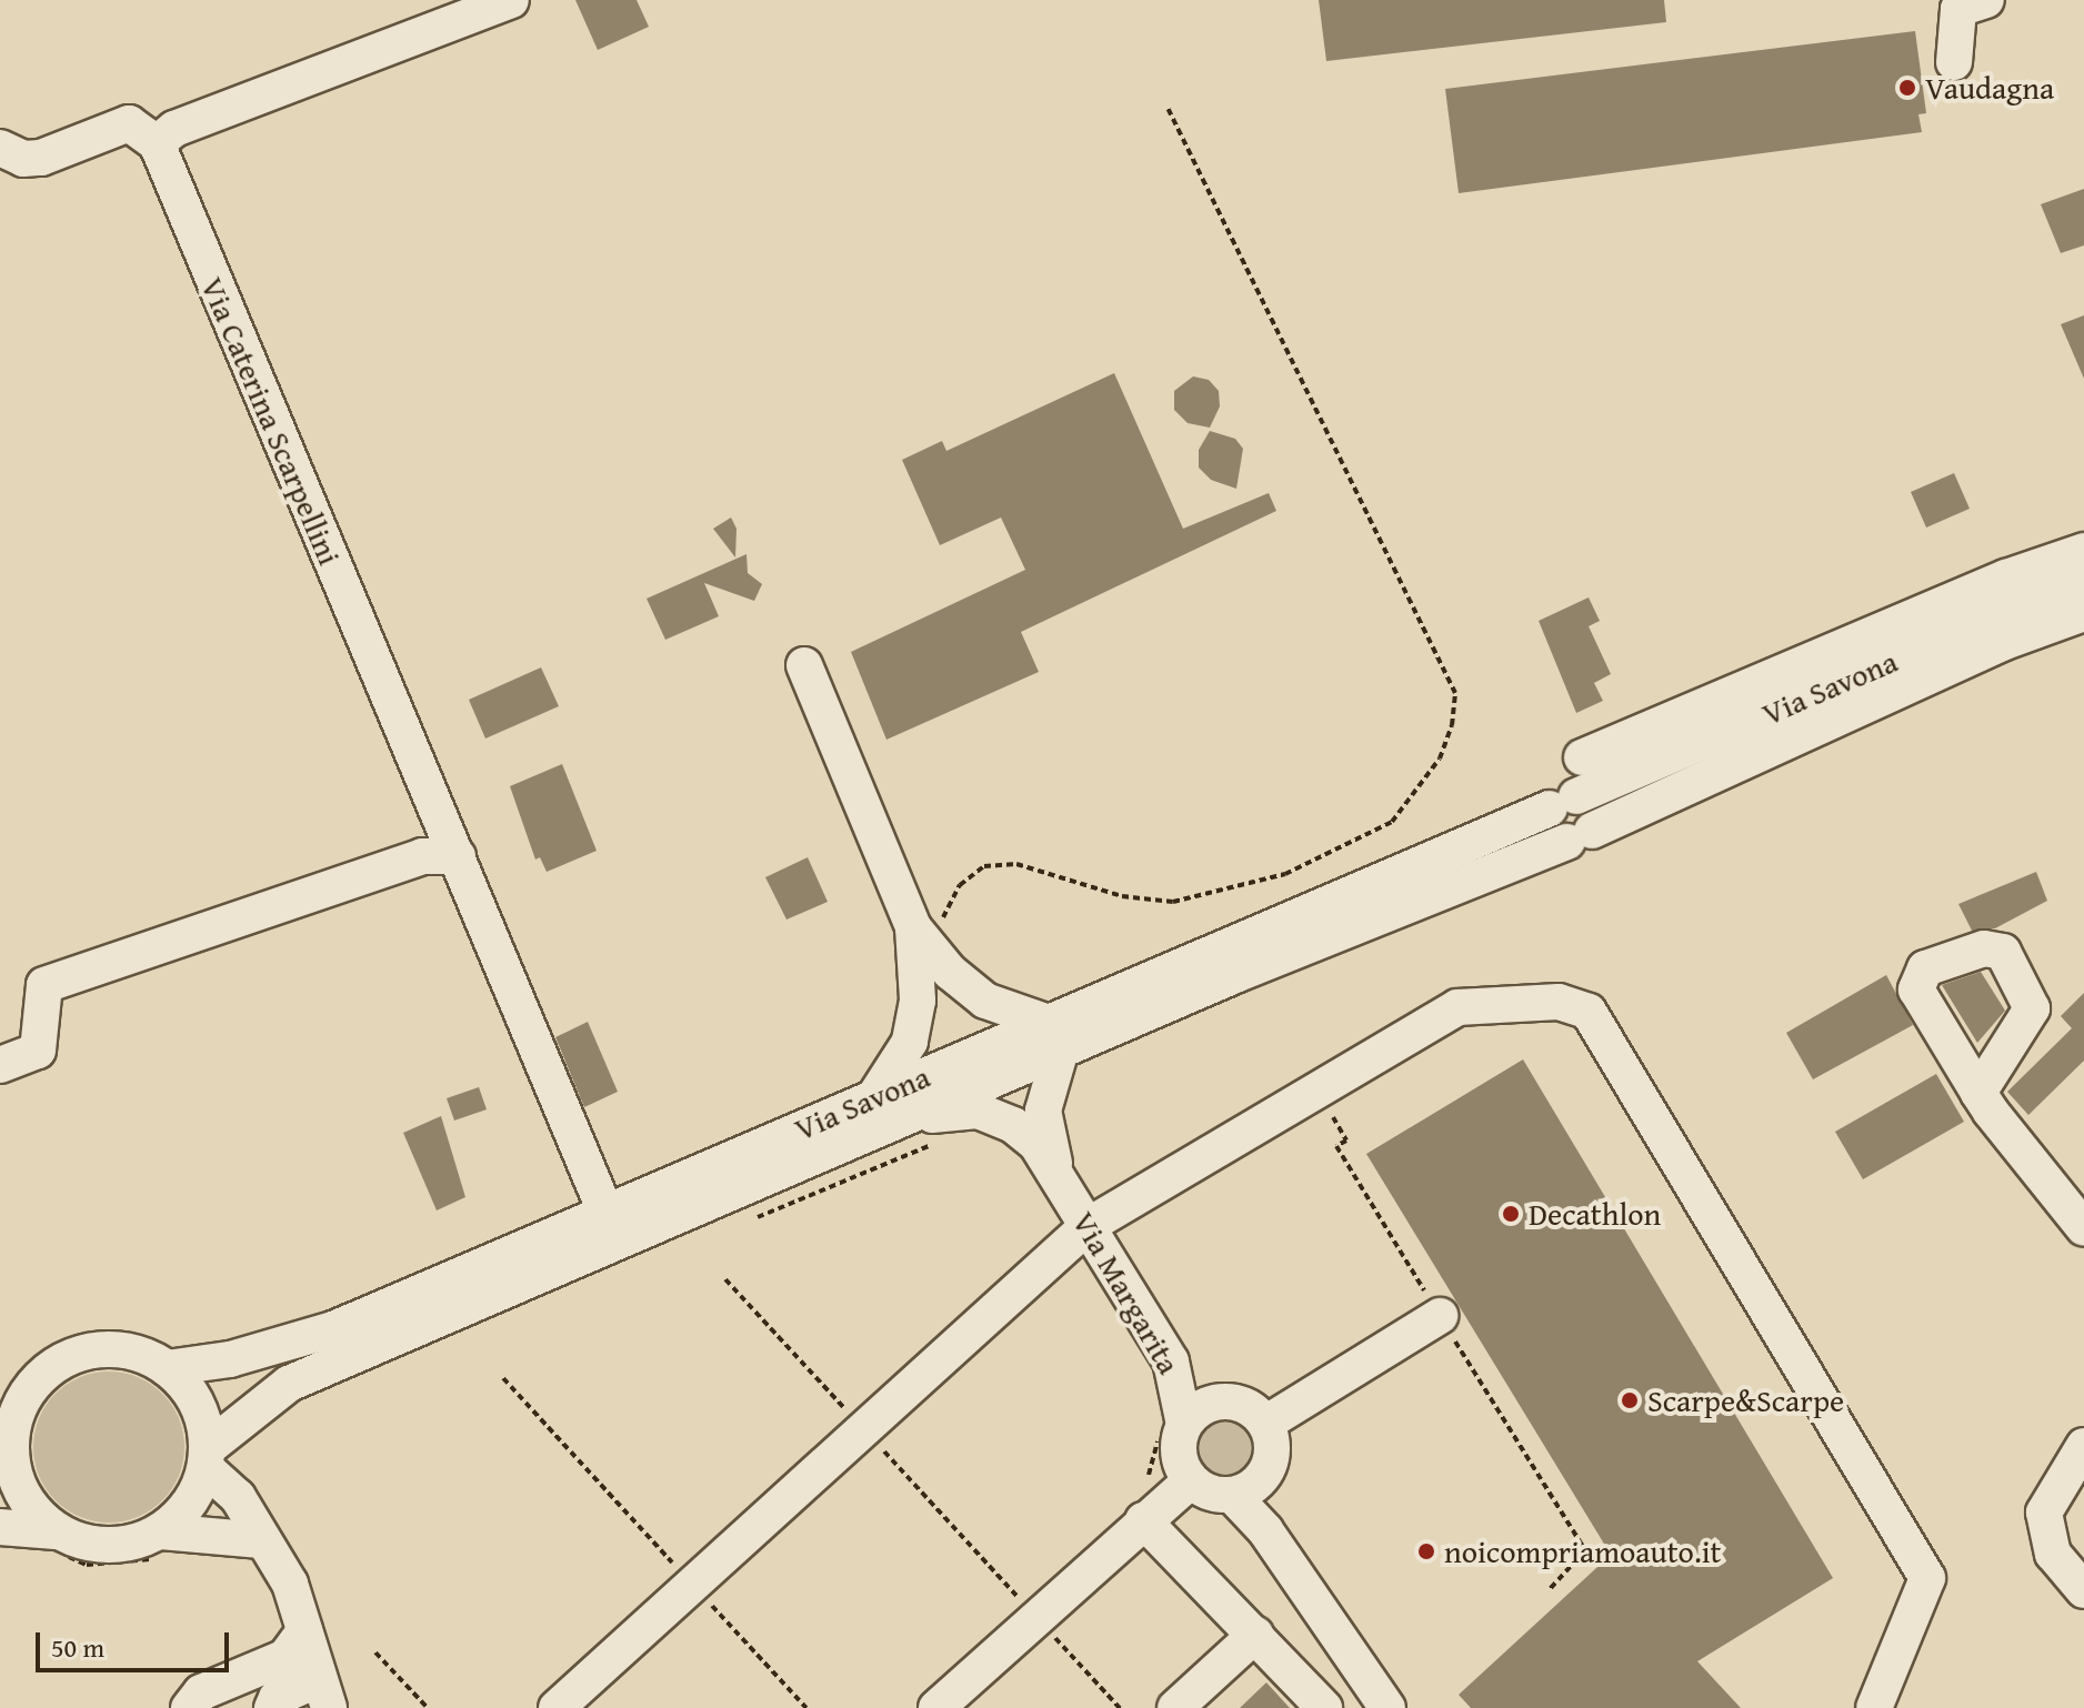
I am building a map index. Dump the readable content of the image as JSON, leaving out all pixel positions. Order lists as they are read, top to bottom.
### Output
{
  "streets": {
    "street": ["Via Caterina Scarpellini", "Via Savona", "Via Margarita"]
  },
  "crossings": [
    ["Via Caterina Scarpellini", "Via Savona"],
    ["Via Savona", "Via Margarita"]
  ],
  "places": [
    "Vaudagna",
    "Decathlon",
    "Scarpe&Scarpe",
    "noicompriamoauto.it"
  ],
  "scale_bar": "50 m"
}
